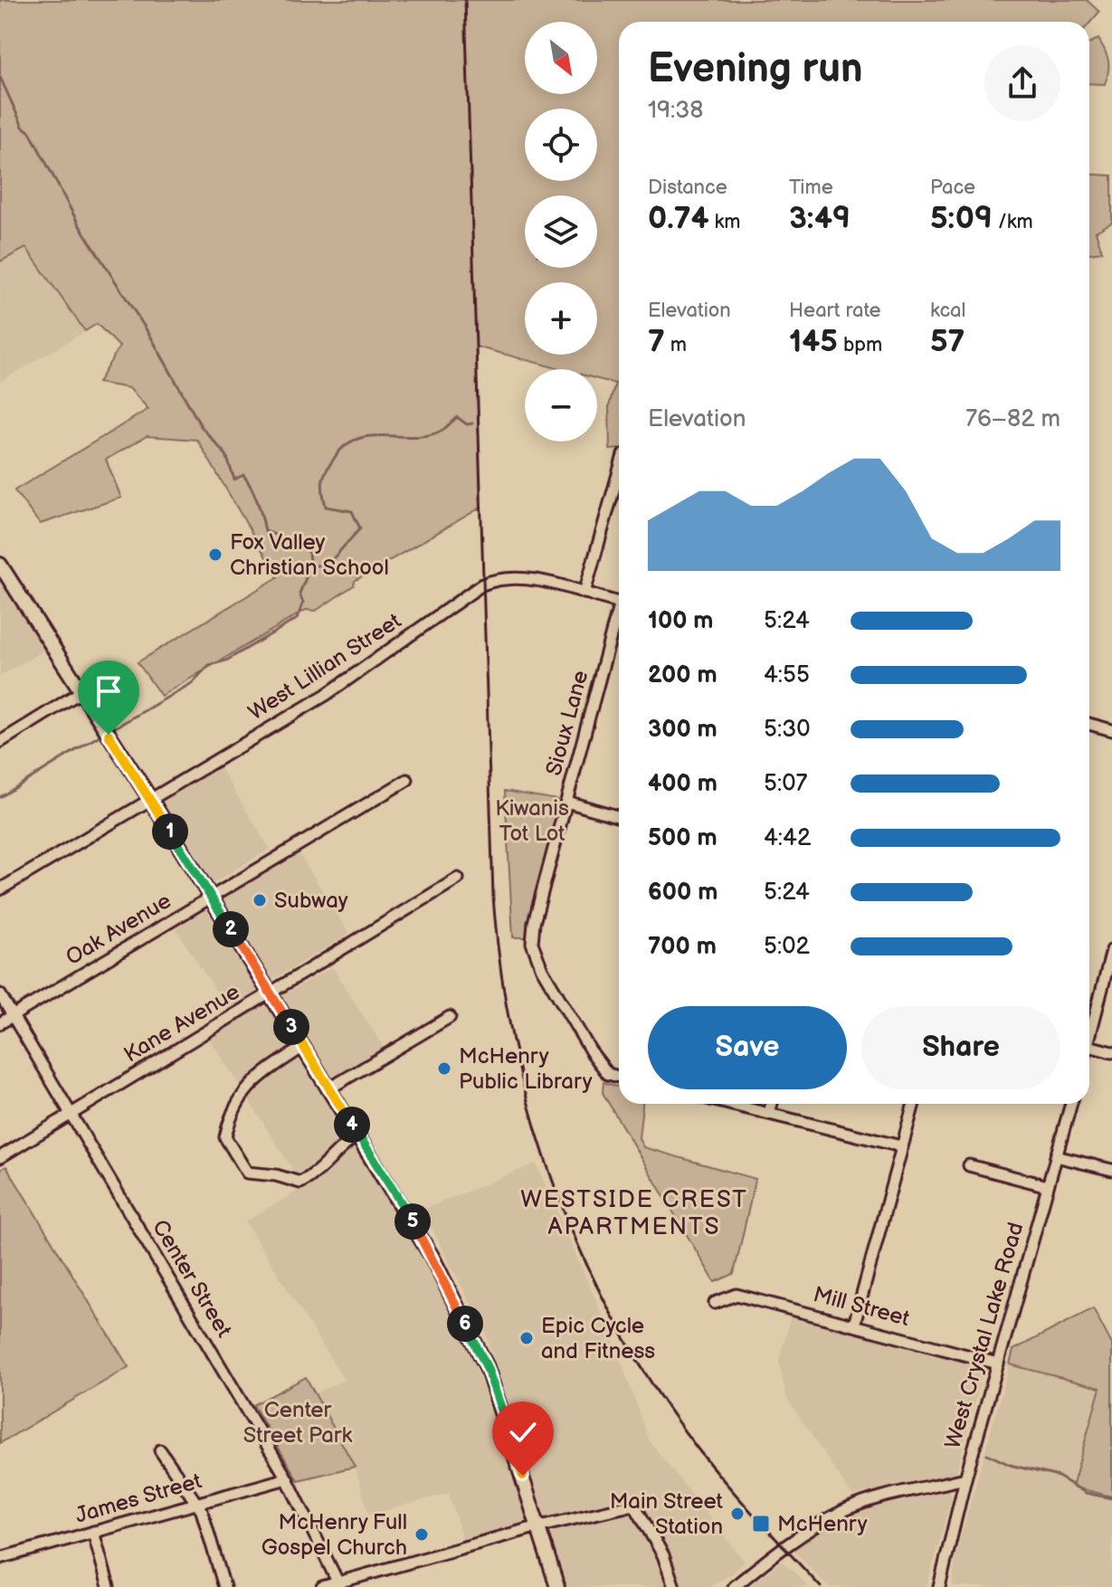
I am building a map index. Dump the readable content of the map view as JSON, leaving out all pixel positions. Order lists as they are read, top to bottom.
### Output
{
  "streets": {
    "street": [
      "West Lillian Street",
      "Sioux Lane",
      "Oak Avenue",
      "Kane Avenue",
      "Center Street",
      "Mill Street",
      "West Crystal Lake Road",
      "James Street"
    ]
  },
  "crossings": [
    ["Oak Avenue", "Center Street"],
    ["Kane Avenue", "Center Street"],
    ["Center Street", "James Street"],
    ["Mill Street", "West Crystal Lake Road"]
  ],
  "districts": ["WESTSIDE CREST APARTMENTS"],
  "parks": ["Kiwanis Tot Lot", "Center Street Park"],
  "places": {
    "other": [
      "Fox Valley Christian School",
      "Subway",
      "McHenry Public Library",
      "Epic Cycle and Fitness",
      "Main Street Station",
      "McHenry Full Gospel Church"
    ],
    "transit": ["McHenry"]
  },
  "north": "bottom right",
  "page": {
    "map_buttons": ["+", "−"],
    "heading": ["Evening run", "19:38"],
    "stats": [
      ["Distance", "0.74 km"],
      ["Time", "3:49"],
      ["Pace", "5:09 /km"],
      ["Elevation", "7 m"],
      ["Heart rate", "145 bpm"],
      ["kcal", "57"]
    ],
    "chart": ["Elevation", "76–82 m"],
    "list": [
      {
        "name": "100 m",
        "note": "5:24"
      },
      {
        "name": "200 m",
        "note": "4:55"
      },
      {
        "name": "300 m",
        "note": "5:30"
      },
      {
        "name": "400 m",
        "note": "5:07"
      },
      {
        "name": "500 m",
        "note": "4:42"
      },
      {
        "name": "600 m",
        "note": "5:24"
      },
      {
        "name": "700 m",
        "note": "5:02"
      }
    ],
    "pins": [
      "1",
      "2",
      "3",
      "4",
      "5",
      "6"
    ],
    "buttons": ["Save", "Share"]
  }
}
